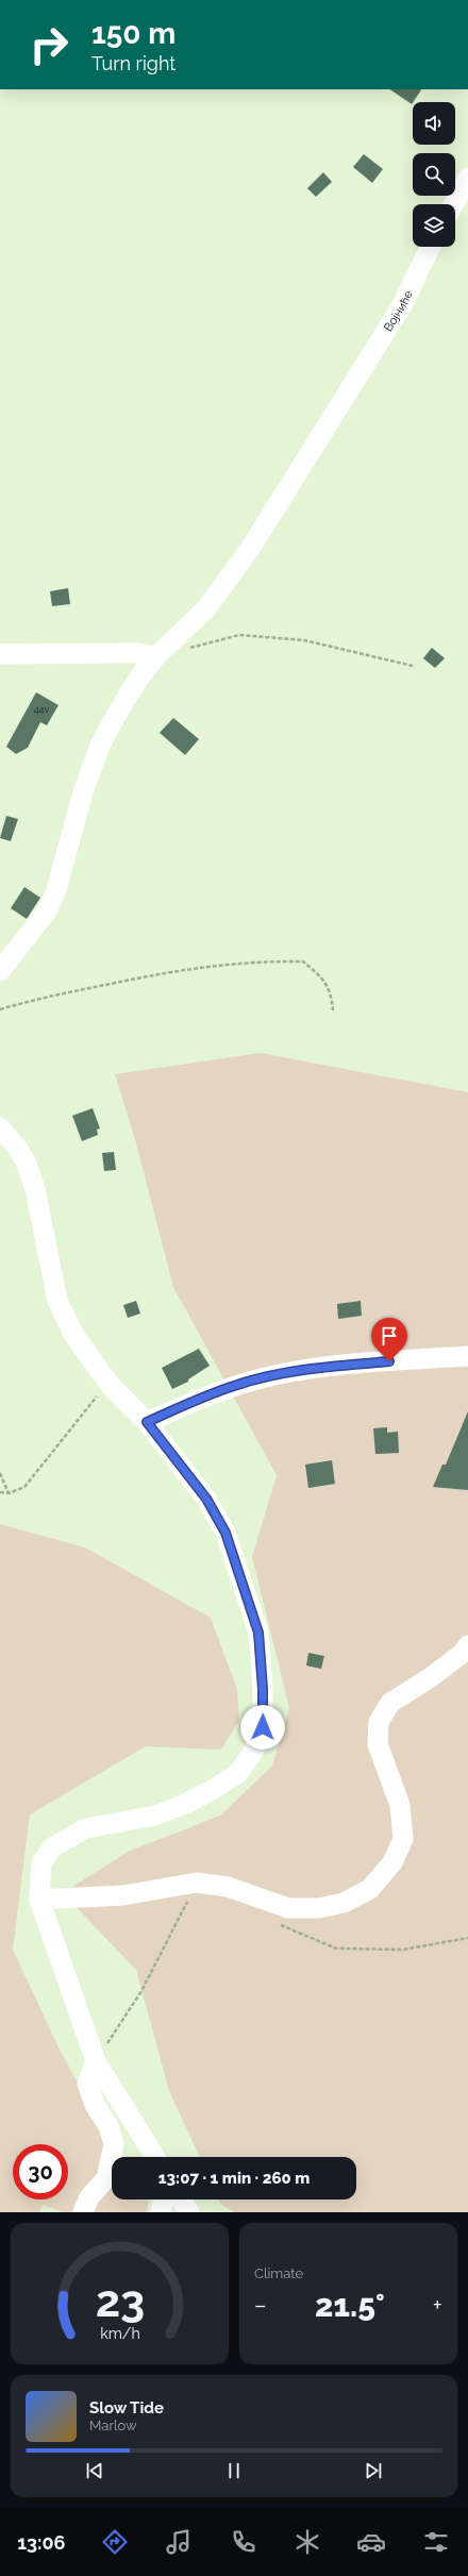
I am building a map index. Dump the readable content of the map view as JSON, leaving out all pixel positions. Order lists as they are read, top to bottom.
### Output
{
  "streets": {
    "street": ["Војниће"]
  },
  "house_numbers": ["44v"],
  "page": {
    "turn": ["150 m", "Turn right"],
    "limit": "30",
    "trip": "13:07 · 1 min · 260 m",
    "tile": "Climate",
    "heat": ["−", "21.5°", "+"],
    "song": ["Slow Tide", "Marlow"],
    "tabs": "13:06",
    "gauge": ["23", "km/h"]
  }
}
